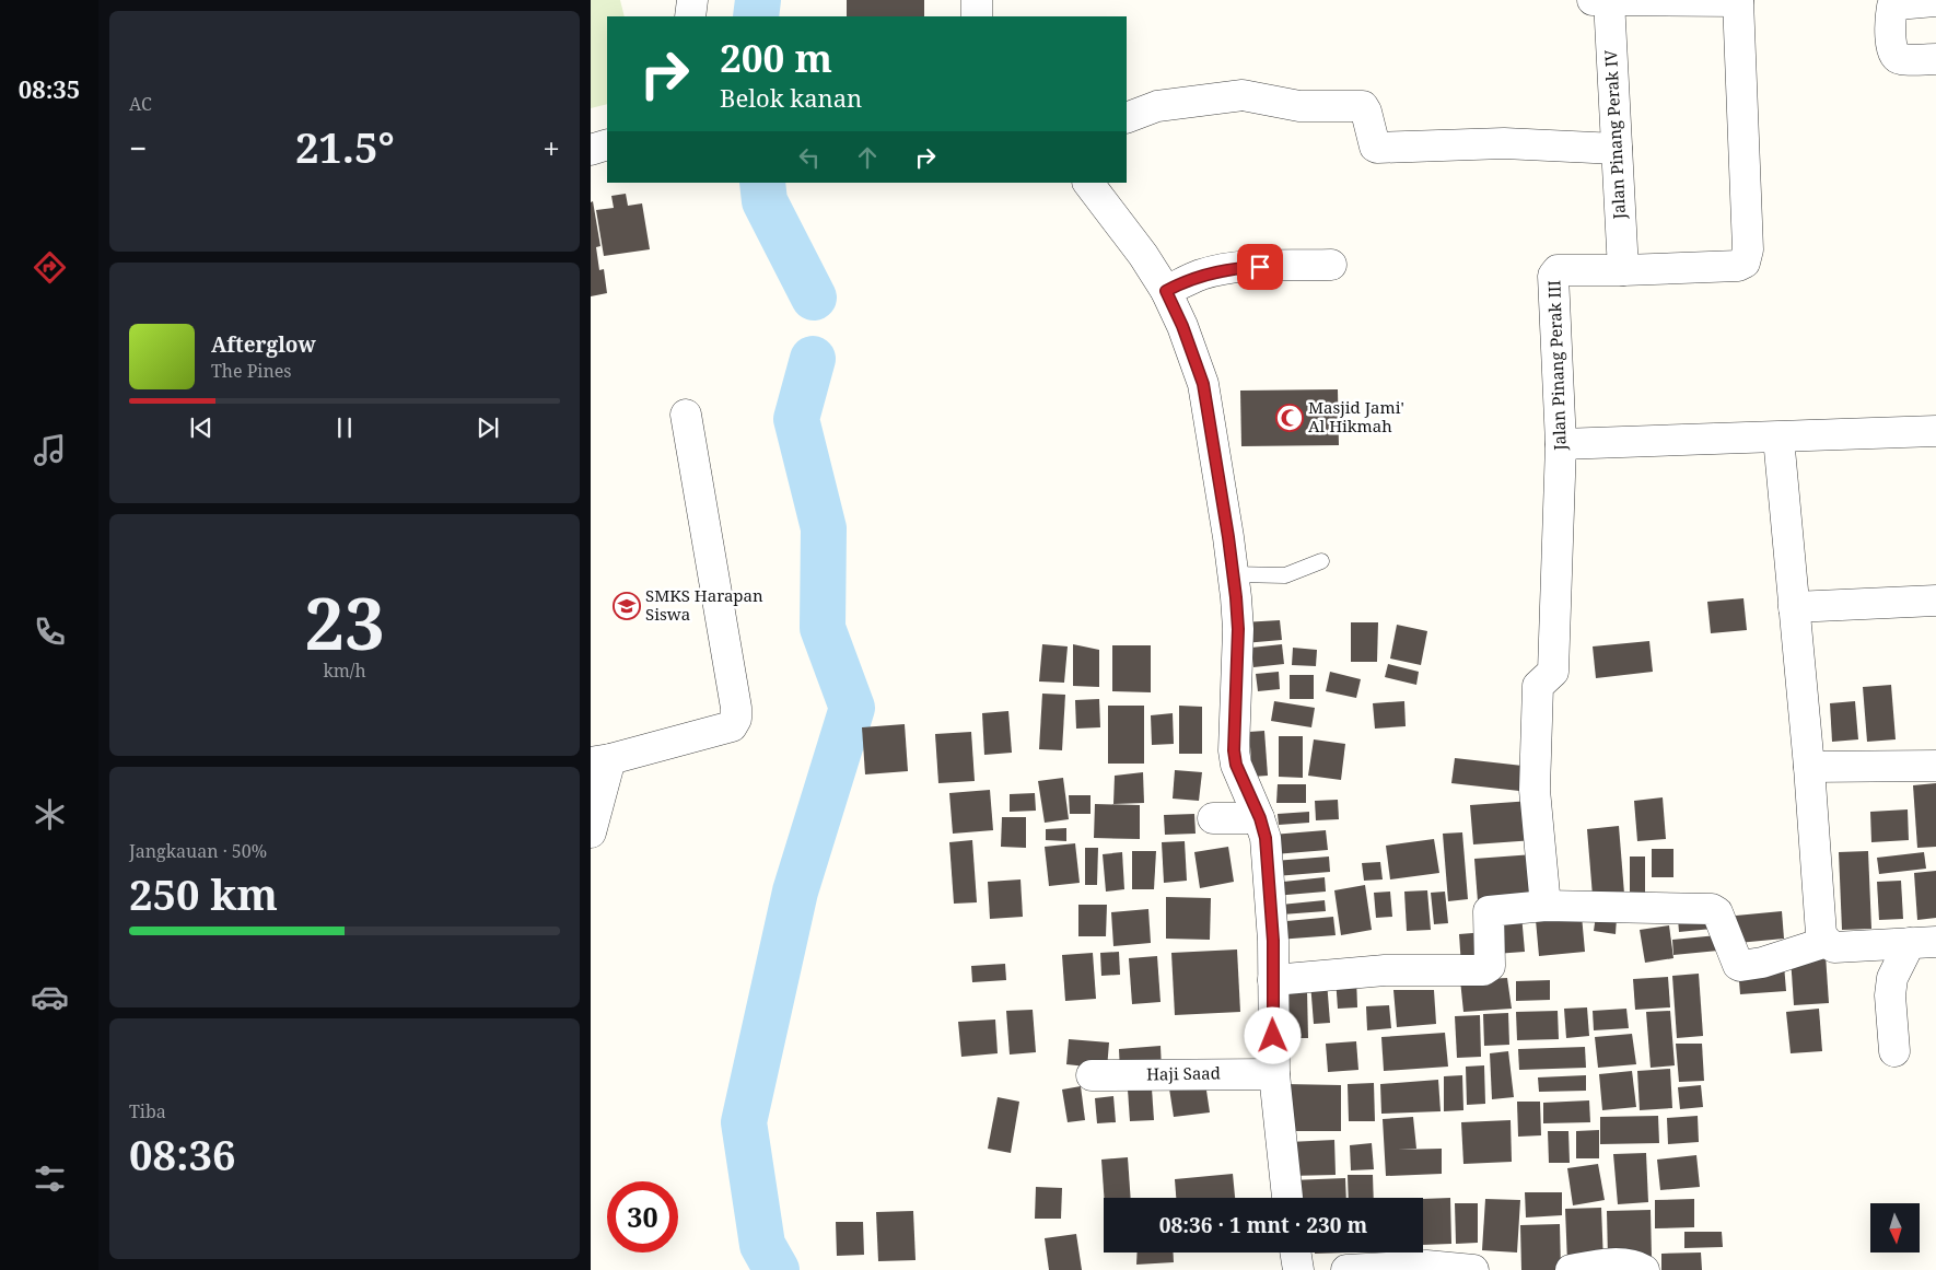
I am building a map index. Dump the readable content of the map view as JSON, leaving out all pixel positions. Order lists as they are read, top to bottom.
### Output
{
  "streets": {
    "street": ["Jalan Pinang Perak IV", "Jalan Pinang Perak III", "Haji Saad"]
  },
  "crossings": [
    ["Jalan Pinang Perak IV", "Jalan Pinang Perak III"]
  ],
  "places": {
    "mosque": ["Masjid Jami' Al Hikmah"],
    "school or university": ["SMKS Harapan Siswa"]
  },
  "north": "bottom",
  "page": {
    "tabs": "08:35",
    "tile": [
      "AC",
      ["23", "km/h"],
      ["Jangkauan · 50%", "250 km"],
      ["Tiba", "08:36"]
    ],
    "turn": ["200 m", "Belok kanan"],
    "heat": ["−", "21.5°", "+"],
    "song": ["Afterglow", "The Pines"],
    "limit": "30",
    "trip": "08:36 · 1 mnt · 230 m"
  }
}
